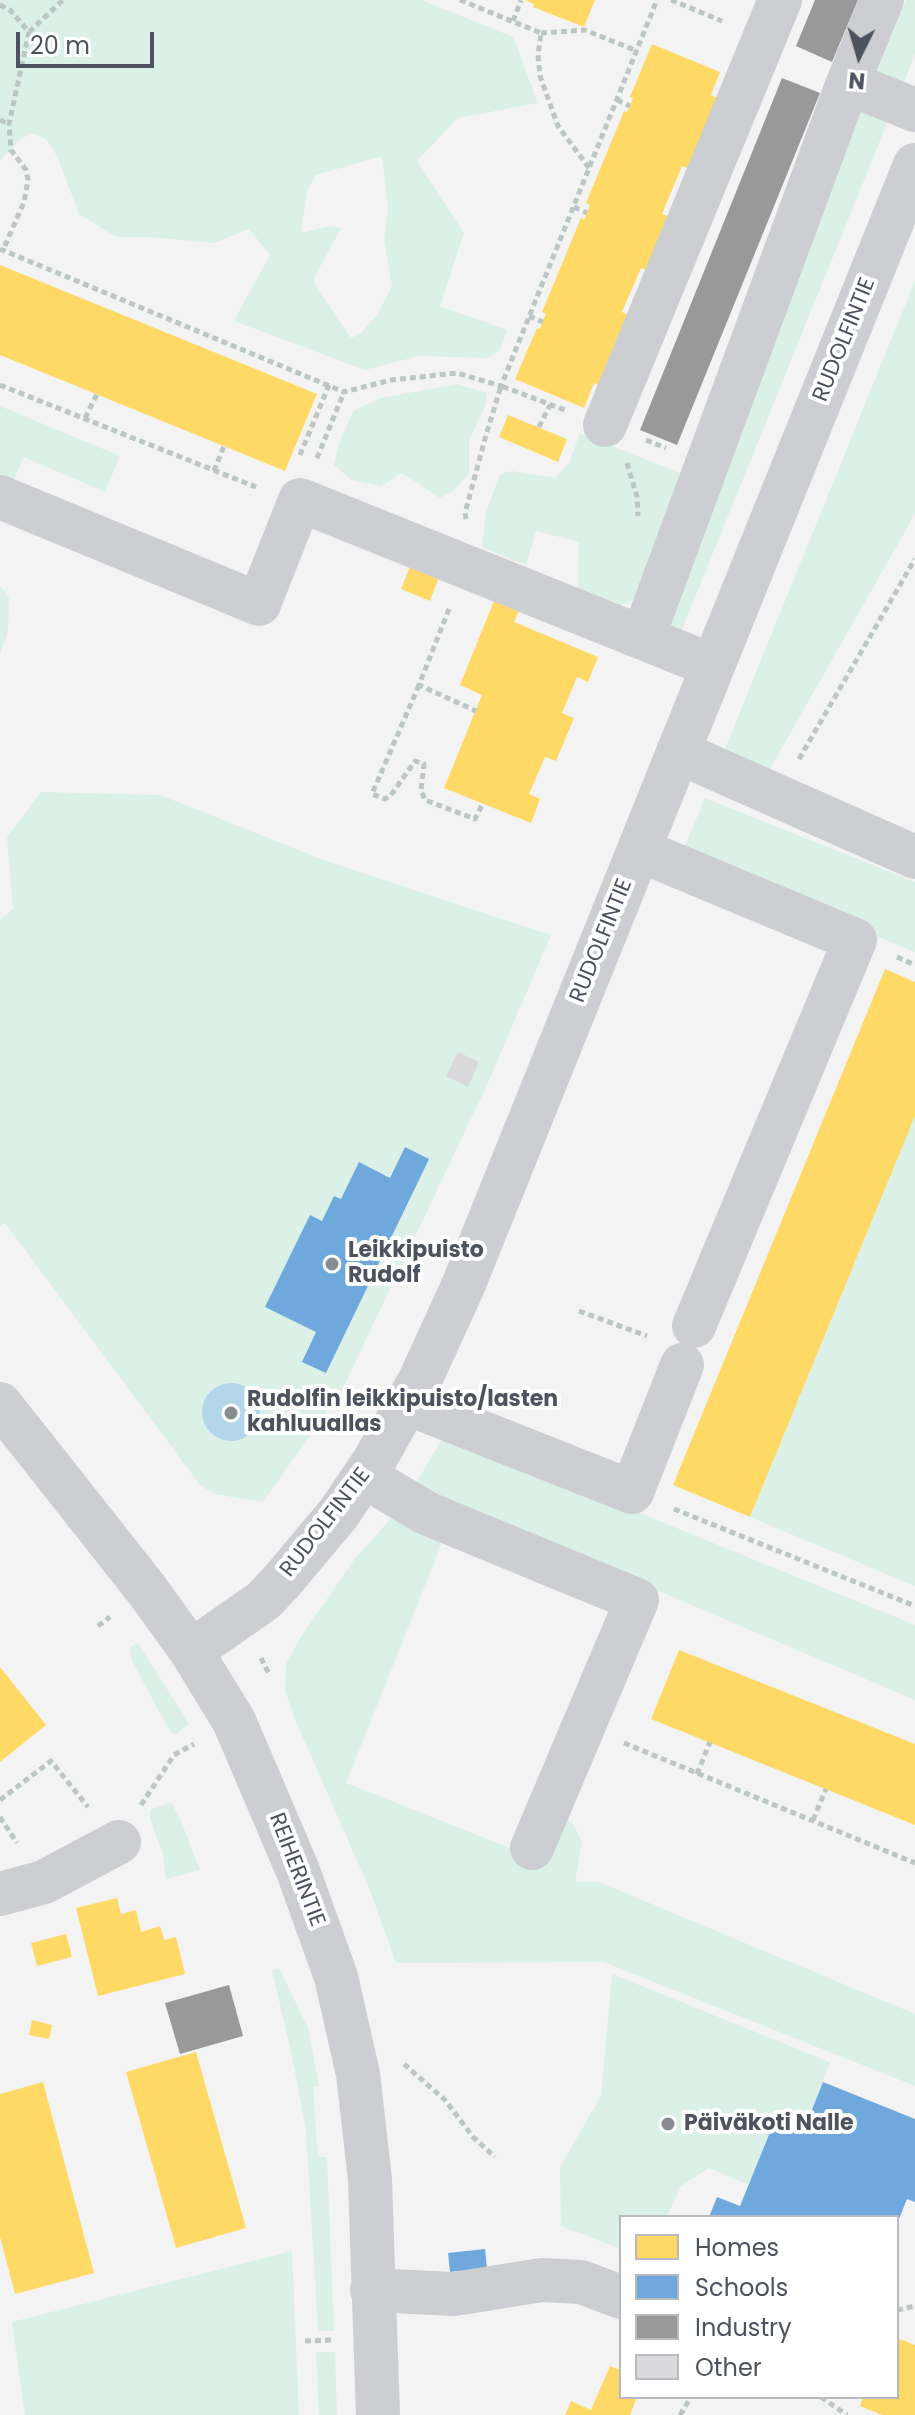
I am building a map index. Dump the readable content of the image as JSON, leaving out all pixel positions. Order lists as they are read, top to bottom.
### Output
{
  "streets": {
    "street": ["RUDOLFINTIE", "REIHERINTIE"]
  },
  "crossings": [
    ["RUDOLFINTIE", "REIHERINTIE"]
  ],
  "places": ["Leikkipuisto Rudolf", "Rudolfin leikkipuisto/lasten kahluuallas", "Päiväkoti Nalle"],
  "legend": [
    "Homes",
    "Schools",
    "Industry",
    "Other"
  ],
  "scale_bar": "20 m",
  "north": "bottom"
}
